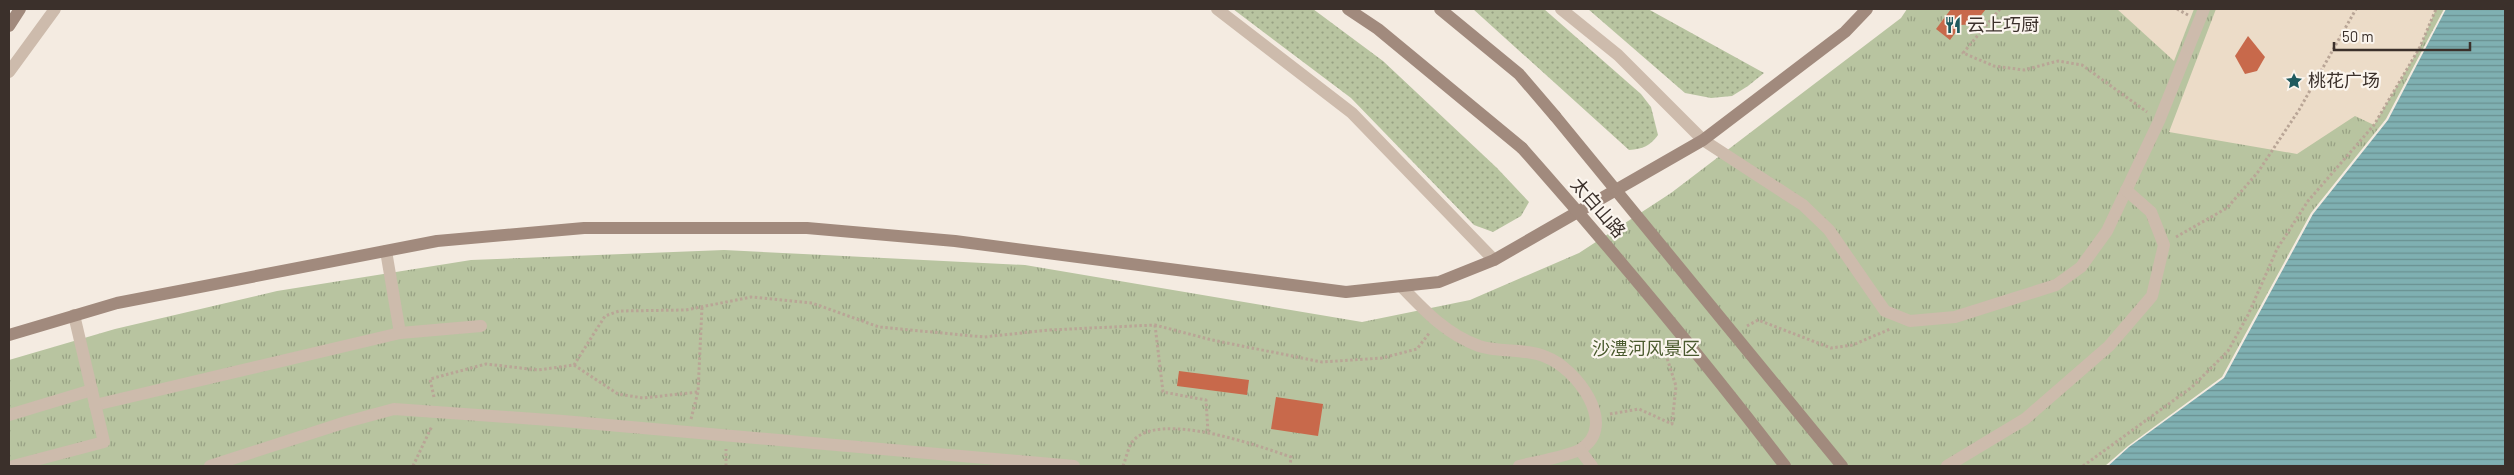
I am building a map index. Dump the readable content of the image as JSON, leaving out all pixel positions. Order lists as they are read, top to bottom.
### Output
{
  "streets": {
    "street": ["太白山路"]
  },
  "parks": ["沙澧河风景区"],
  "places": {
    "restaurant": ["云上巧厨"],
    "place": ["桃花广场"]
  },
  "scale_bar": "50 m"
}
